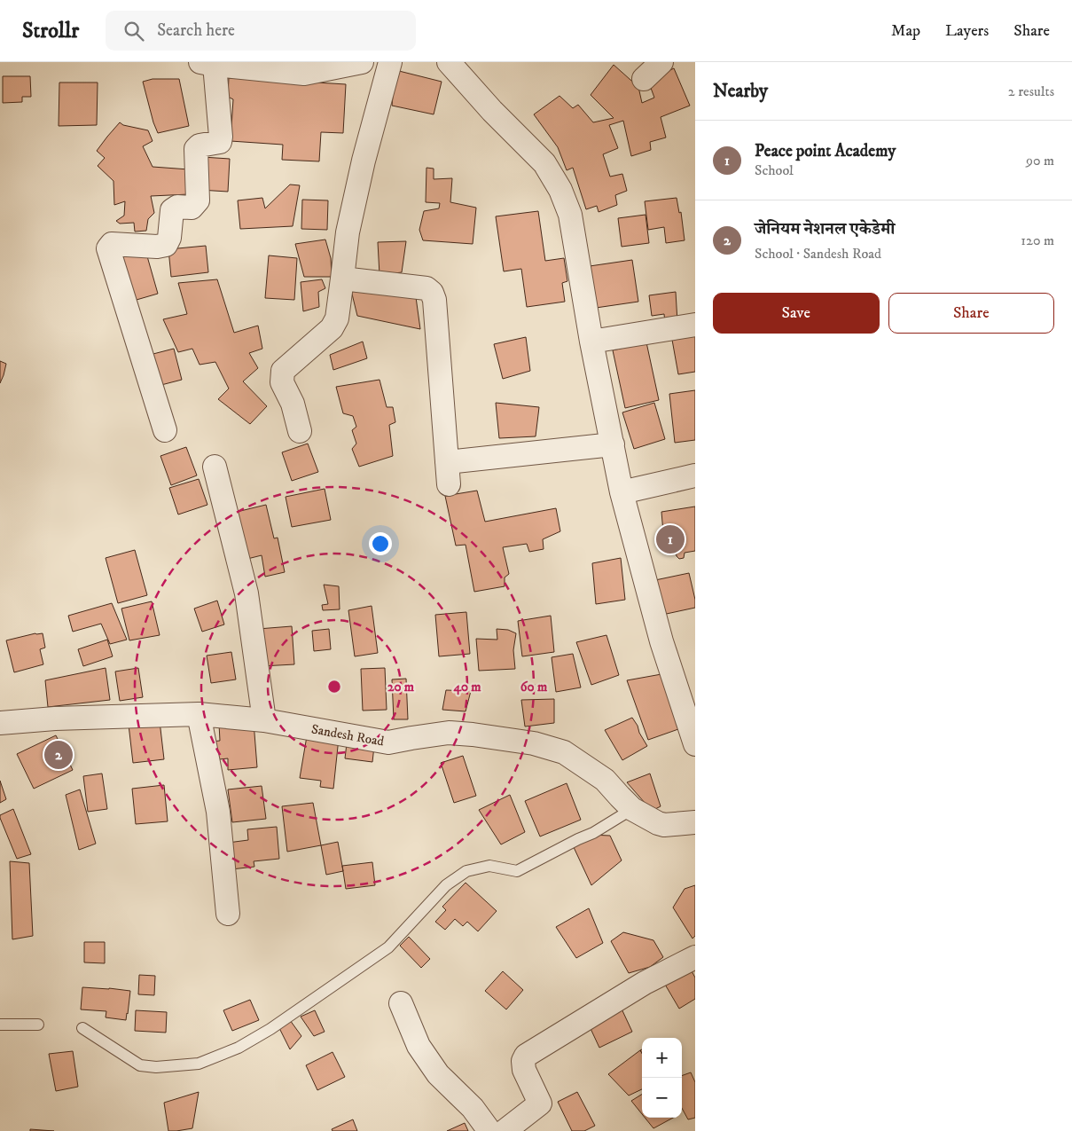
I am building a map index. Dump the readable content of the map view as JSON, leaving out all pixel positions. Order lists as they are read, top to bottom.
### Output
{
  "streets": {
    "street": ["Sandesh Road"]
  },
  "page": {
    "header": "Strollr",
    "search": "Search here",
    "nav": ["Map", "Layers", "Share"],
    "heading": ["Nearby", "2 results"],
    "list": [
      {
        "mark": "1",
        "name": "Peace point Academy",
        "note": "School",
        "value": "90 m"
      },
      {
        "mark": "2",
        "name": "जेनियम नेशनल एकेडेमी",
        "note": "School · Sandesh Road",
        "value": "120 m"
      }
    ],
    "buttons": ["Save", "Share"],
    "pins": ["1", "2"],
    "map_buttons": ["+", "−"]
  },
  "rings": ["20 m", "40 m", "60 m"]
}
